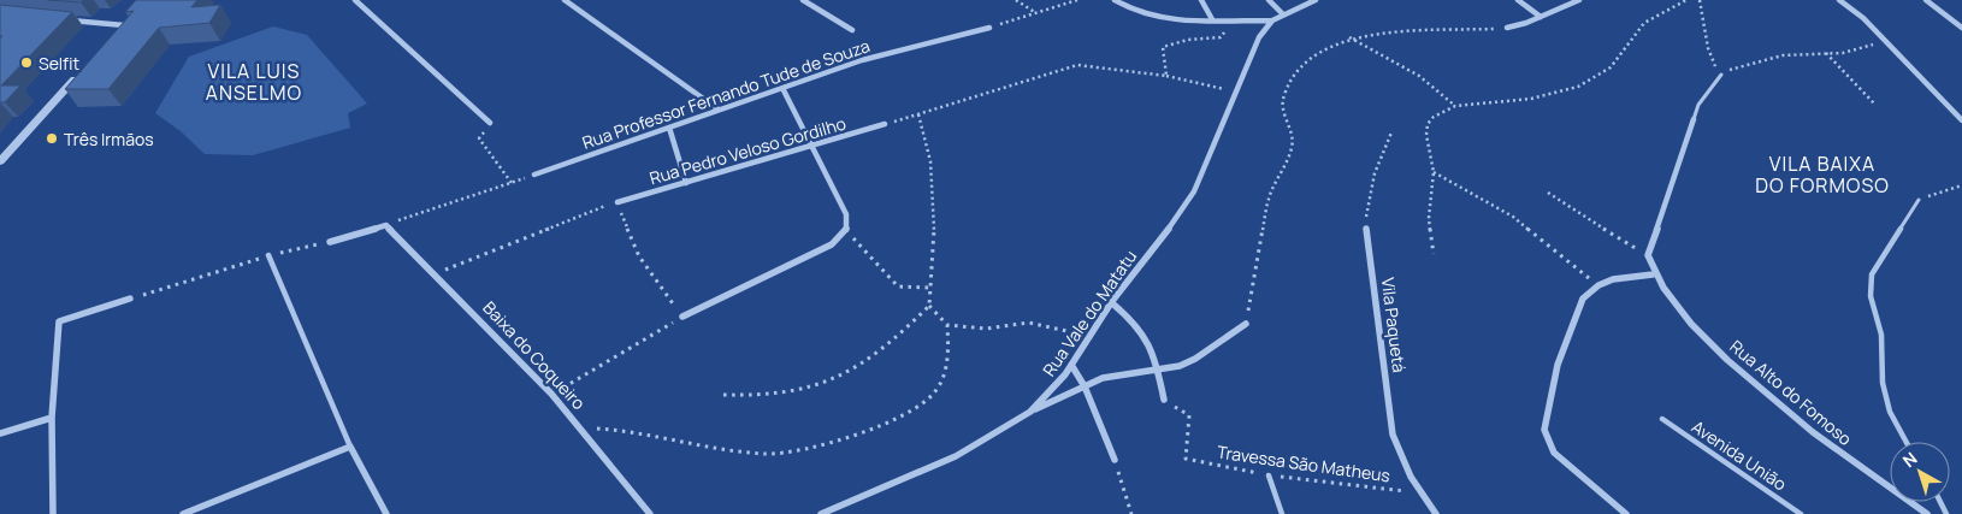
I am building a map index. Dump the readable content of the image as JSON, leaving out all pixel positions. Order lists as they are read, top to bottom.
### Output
{
  "streets": {
    "street": [
      "Rua Professor Fernando Tude de Souza",
      "Rua Pedro Veloso Gordilho",
      "Rua Vale do Matatu",
      "Vila Paquetá",
      "Baixa do Coqueiro",
      "Rua Alto do Fomoso"
    ],
    "lane": ["Avenida União"],
    "path": ["Travessa São Matheus"]
  },
  "crossings": [
    ["Vila Paquetá", "Travessa São Matheus"]
  ],
  "districts": ["VILA LUIS ANSELMO", "VILA BAIXA DO FORMOSO"],
  "places": ["Selfit", "Três Irmãos"],
  "north": "top left"
}
